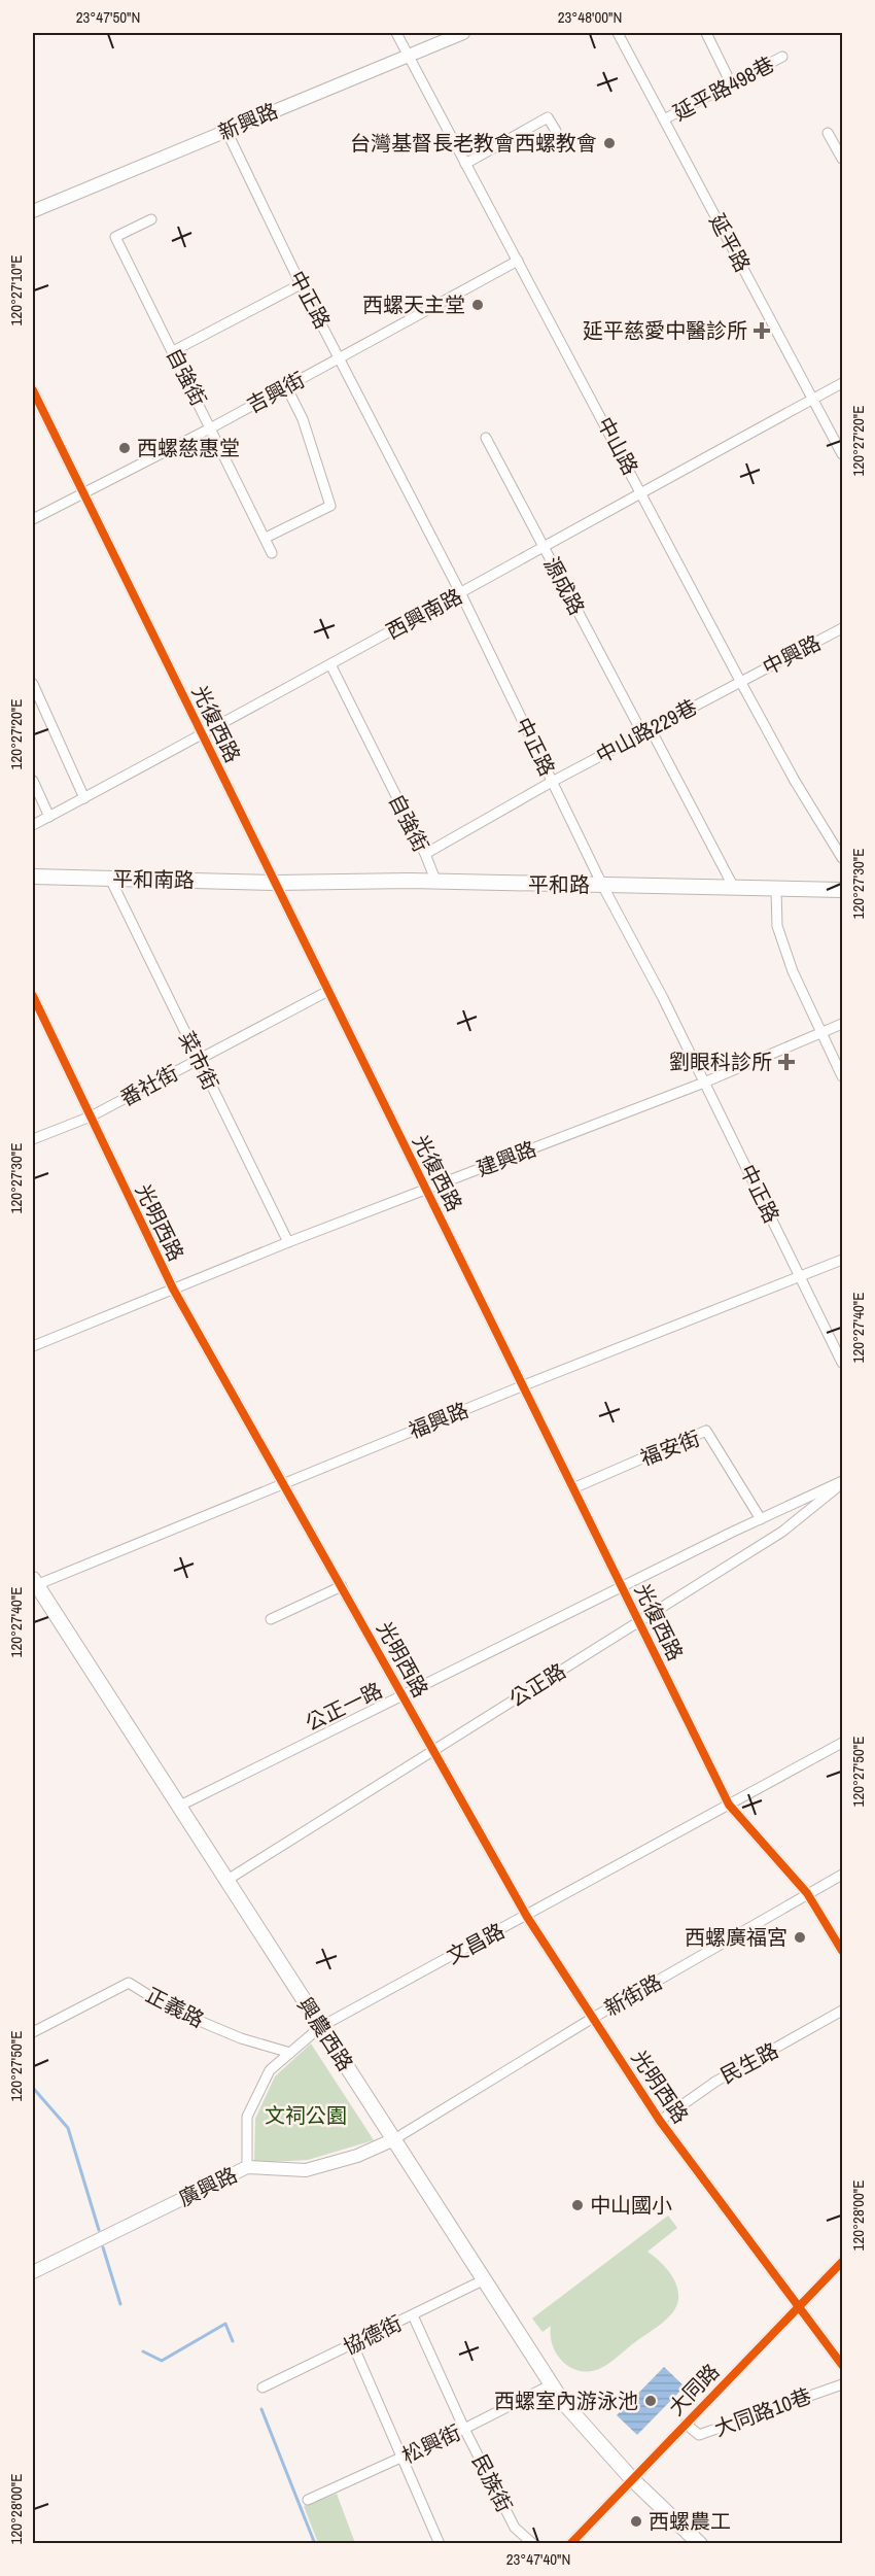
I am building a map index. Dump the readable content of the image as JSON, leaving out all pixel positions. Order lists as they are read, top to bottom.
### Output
{
  "streets": {
    "main road": ["平和南路", "平和路", "興農西路"],
    "street": [
      "延平路498巷",
      "新興路",
      "延平路",
      "中正路",
      "自強街",
      "吉興街",
      "中山路",
      "源成路",
      "西興南路",
      "中興路",
      "光復西路",
      "中山路229巷",
      "菜市街",
      "番社街",
      "建興路",
      "光明西路",
      "福興路",
      "福安街",
      "公正路",
      "公正一路",
      "文昌路",
      "新街路",
      "正義路",
      "民生路",
      "廣興路",
      "協德街",
      "大同路",
      "大同路10巷",
      "松興街",
      "民族街"
    ]
  },
  "crossings": [
    ["延平路498巷", "延平路"],
    ["新興路", "中正路"],
    ["新興路", "中山路"],
    ["延平路", "西興南路"],
    ["中正路", "吉興街"],
    ["中正路", "西興南路"],
    ["中正路", "中山路229巷"],
    ["中正路", "平和路"],
    ["中正路", "建興路"],
    ["中正路", "福興路"],
    ["自強街", "吉興街"],
    ["自強街", "西興南路"],
    ["自強街", "中山路229巷"],
    ["自強街", "平和路"],
    ["吉興街", "中山路"],
    ["吉興街", "光復西路"],
    ["中山路", "西興南路"],
    ["中山路", "中興路"],
    ["中山路", "中山路229巷"],
    ["源成路", "西興南路"],
    ["源成路", "中山路229巷"],
    ["源成路", "平和路"],
    ["西興南路", "光復西路"],
    ["中興路", "中山路229巷"],
    ["光復西路", "平和南路"],
    ["光復西路", "平和路"],
    ["光復西路", "番社街"],
    ["光復西路", "建興路"],
    ["光復西路", "福興路"],
    ["光復西路", "福安街"],
    ["光復西路", "公正路"],
    ["光復西路", "公正一路"],
    ["光復西路", "文昌路"],
    ["光復西路", "新街路"],
    ["平和南路", "平和路"],
    ["平和南路", "菜市街"],
    ["菜市街", "番社街"],
    ["菜市街", "建興路"],
    ["番社街", "光明西路"],
    ["建興路", "光明西路"],
    ["光明西路", "福興路"],
    ["光明西路", "公正路"],
    ["光明西路", "公正一路"],
    ["光明西路", "文昌路"],
    ["光明西路", "新街路"],
    ["光明西路", "民生路"],
    ["光明西路", "大同路"],
    ["福興路", "興農西路"],
    ["福安街", "公正路"],
    ["公正路", "公正一路"],
    ["公正路", "興農西路"],
    ["公正一路", "興農西路"],
    ["文昌路", "正義路"],
    ["文昌路", "興農西路"],
    ["文昌路", "廣興路"],
    ["新街路", "興農西路"],
    ["新街路", "廣興路"],
    ["興農西路", "廣興路"],
    ["興農西路", "協德街"],
    ["興農西路", "大同路"],
    ["興農西路", "松興街"],
    ["協德街", "民族街"],
    ["大同路", "大同路10巷"],
    ["松興街", "民族街"]
  ],
  "parks": ["文祠公園"],
  "places": {
    "other": [
      "台灣基督長老教會西螺教會",
      "西螺天主堂",
      "西螺慈惠堂",
      "西螺廣福宮",
      "中山國小",
      "西螺室內游泳池",
      "西螺農工"
    ],
    "health": ["延平慈愛中醫診所", "劉眼科診所"]
  },
  "coordinates": [
    "23°47'50\"N",
    "23°48'00\"N",
    "120°27'10\"E",
    "120°27'20\"E",
    "120°27'30\"E",
    "120°27'40\"E",
    "120°27'50\"E",
    "120°28'00\"E",
    "23°47'40\"N"
  ]
}
